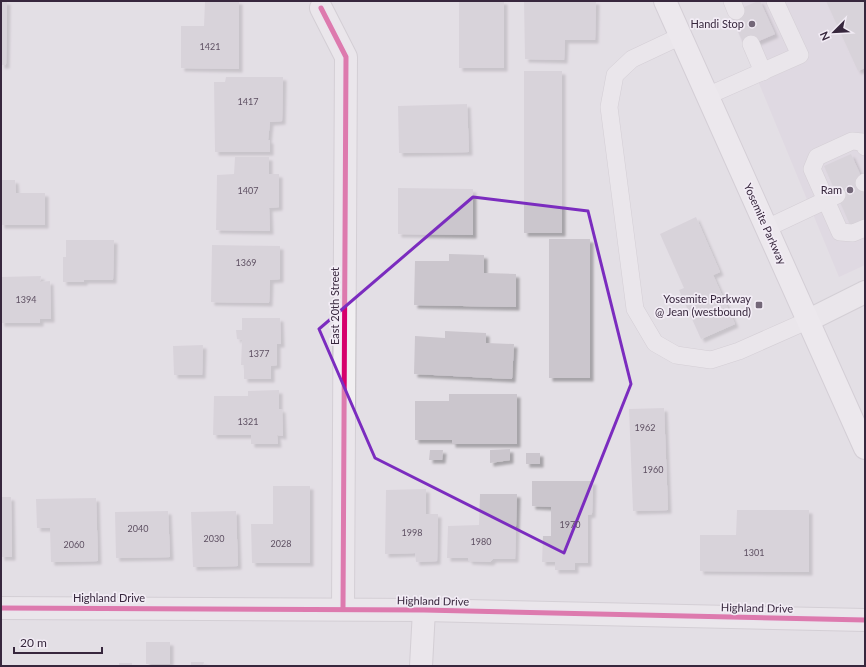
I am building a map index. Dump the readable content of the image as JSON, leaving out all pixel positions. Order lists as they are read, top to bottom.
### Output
{
  "streets": {
    "main road": ["Yosemite Parkway"],
    "street": ["East 20th Street", "Highland Drive"]
  },
  "crossings": [
    ["East 20th Street", "Highland Drive"]
  ],
  "places": {
    "other": ["Handi Stop", "Ram"],
    "transit": ["Yosemite Parkway @ Jean (westbound)"]
  },
  "house_numbers": [
    "1421",
    "1417",
    "1407",
    "1369",
    "1394",
    "1377",
    "1321",
    "1962",
    "1960",
    "1970",
    "2040",
    "1998",
    "2030",
    "1980",
    "2028",
    "2060",
    "1301"
  ],
  "scale_bar": "20 m",
  "north": "bottom left"
}
